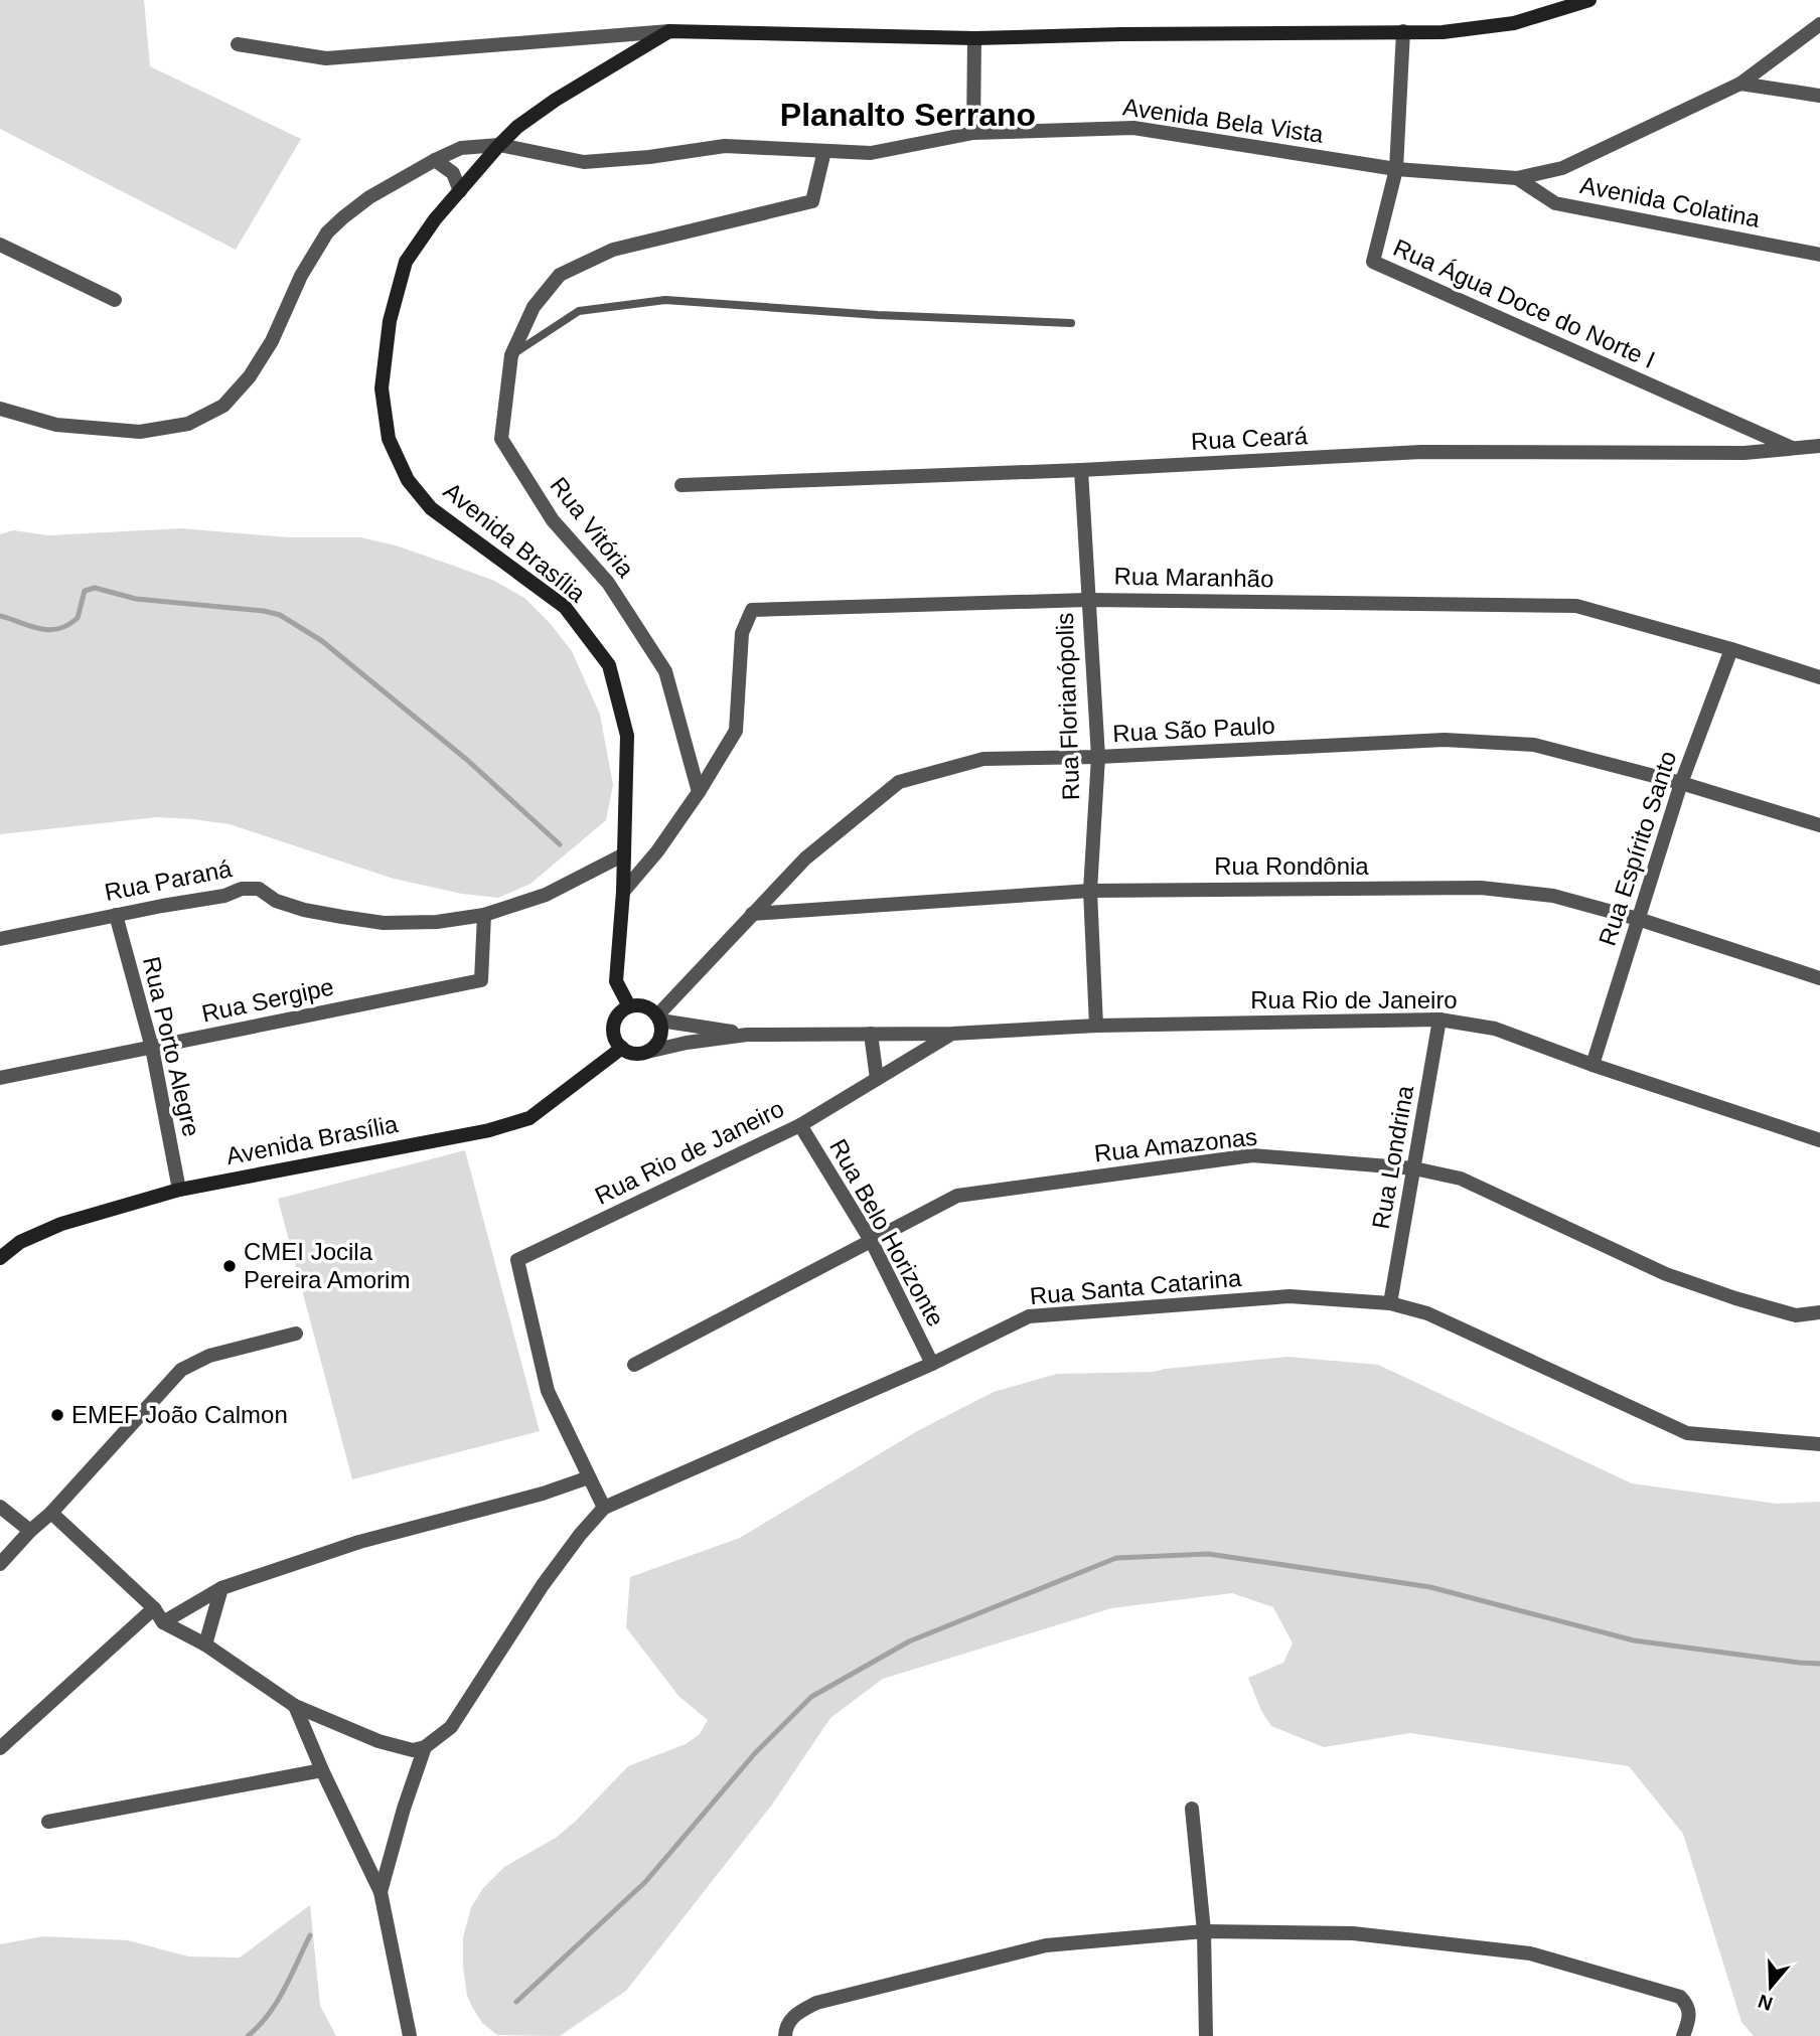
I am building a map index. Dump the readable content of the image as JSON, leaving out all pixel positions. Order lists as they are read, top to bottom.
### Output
{
  "streets": {
    "street": [
      "Avenida Bela Vista",
      "Avenida Colatina",
      "Rua Água Doce do Norte I",
      "Rua Ceará",
      "Rua Vitória",
      "Avenida Brasília",
      "Rua Maranhão",
      "Rua Florianópolis",
      "Rua São Paulo",
      "Rua Espírito Santo",
      "Rua Rondônia",
      "Rua Paraná",
      "Rua Sergipe",
      "Rua Rio de Janeiro",
      "Rua Porto Alegre",
      "Rua Amazonas",
      "Rua Londrina",
      "Rua Belo Horizonte",
      "Rua Santa Catarina"
    ]
  },
  "crossings": [
    ["Avenida Bela Vista", "Avenida Colatina"],
    ["Avenida Bela Vista", "Rua Água Doce do Norte I"],
    ["Avenida Bela Vista", "Rua Vitória"],
    ["Avenida Bela Vista", "Avenida Brasília"],
    ["Rua Água Doce do Norte I", "Rua Ceará"],
    ["Rua Ceará", "Rua Florianópolis"],
    ["Rua Vitória", "Rua Maranhão"],
    ["Avenida Brasília", "Rua São Paulo"],
    ["Avenida Brasília", "Rua Paraná"],
    ["Avenida Brasília", "Rua Rio de Janeiro"],
    ["Avenida Brasília", "Rua Porto Alegre"],
    ["Rua Maranhão", "Rua Florianópolis"],
    ["Rua Maranhão", "Rua Espírito Santo"],
    ["Rua Florianópolis", "Rua São Paulo"],
    ["Rua Florianópolis", "Rua Rondônia"],
    ["Rua Florianópolis", "Rua Rio de Janeiro"],
    ["Rua São Paulo", "Rua Espírito Santo"],
    ["Rua São Paulo", "Rua Rondônia"],
    ["Rua São Paulo", "Rua Rio de Janeiro"],
    ["Rua Espírito Santo", "Rua Rondônia"],
    ["Rua Espírito Santo", "Rua Rio de Janeiro"],
    ["Rua Paraná", "Rua Sergipe"],
    ["Rua Paraná", "Rua Porto Alegre"],
    ["Rua Sergipe", "Rua Porto Alegre"],
    ["Rua Rio de Janeiro", "Rua Londrina"],
    ["Rua Rio de Janeiro", "Rua Belo Horizonte"],
    ["Rua Amazonas", "Rua Londrina"],
    ["Rua Amazonas", "Rua Belo Horizonte"],
    ["Rua Londrina", "Rua Santa Catarina"],
    ["Rua Belo Horizonte", "Rua Santa Catarina"]
  ],
  "districts": ["Planalto Serrano"],
  "places": ["CMEI Jocila Pereira Amorim", "EMEF João Calmon"],
  "north": "bottom"
}
